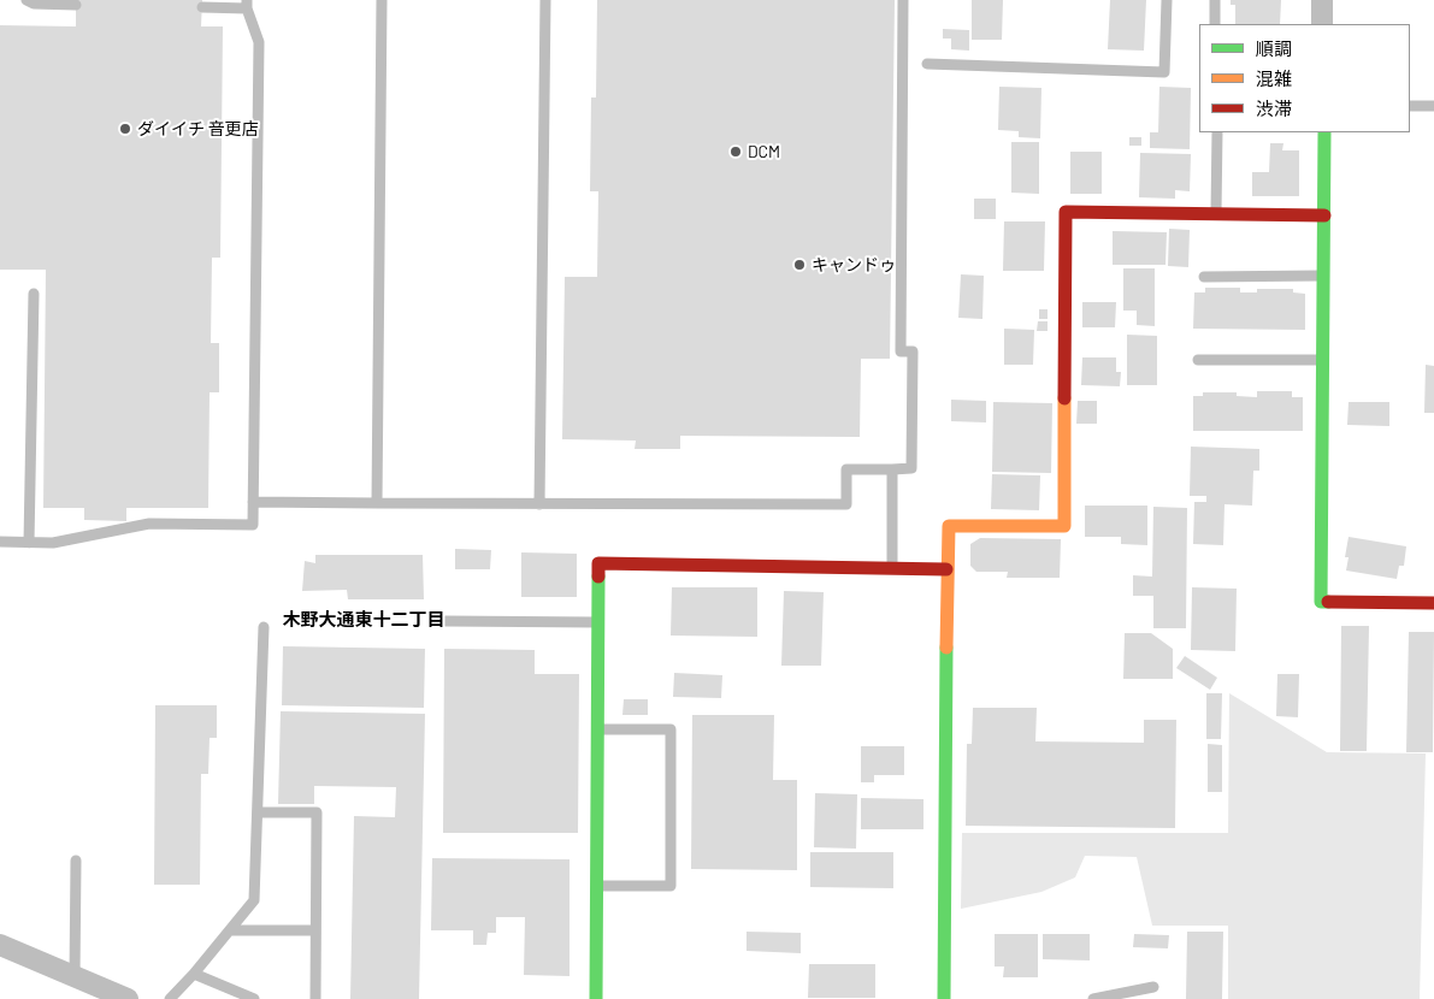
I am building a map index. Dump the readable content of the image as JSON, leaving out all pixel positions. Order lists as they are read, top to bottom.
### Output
{
  "districts": ["木野大通東十二丁目"],
  "places": ["ダイイチ 音更店", "DCM", "キャンドゥ"],
  "legend": ["順調", "混雑", "渋滞"]
}
